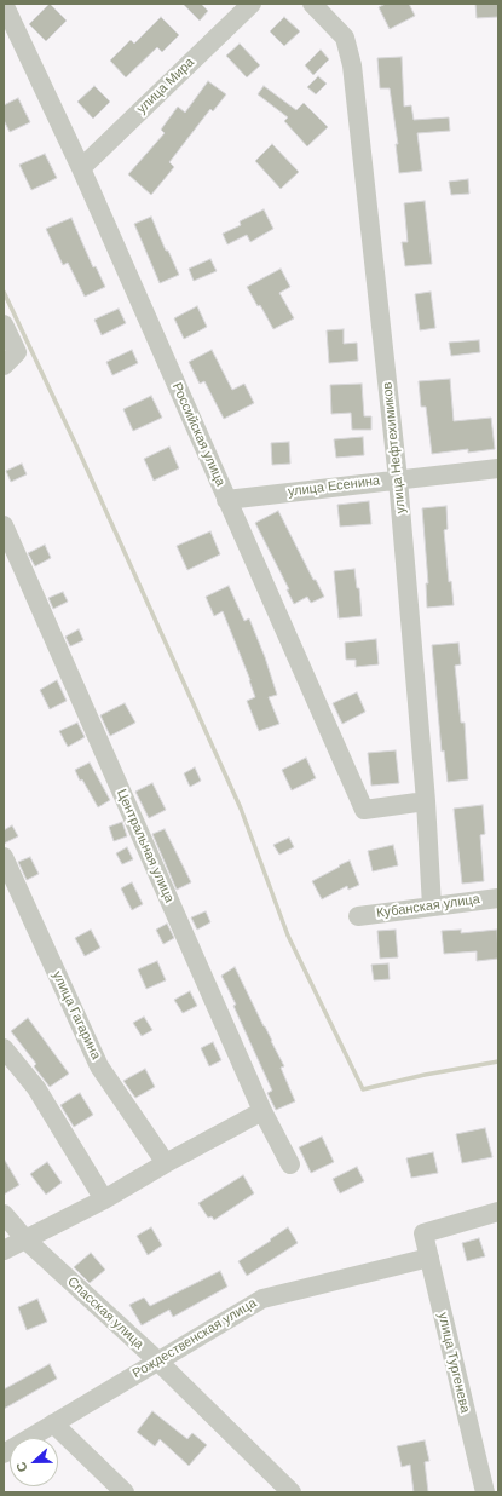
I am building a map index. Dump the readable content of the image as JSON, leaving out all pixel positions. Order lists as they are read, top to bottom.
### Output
{
  "streets": {
    "street": [
      "улица Мира",
      "Российская улица",
      "улица Нефтехимиков",
      "улица Есенина",
      "Центральная улица",
      "Кубанская улица",
      "улица Гагарина",
      "Спасская улица",
      "Рождественская улица",
      "улица Тургенева"
    ]
  },
  "crossings": [
    ["улица Мира", "Российская улица"],
    ["Российская улица", "улица Нефтехимиков"],
    ["Российская улица", "улица Есенина"],
    ["улица Нефтехимиков", "улица Есенина"],
    ["улица Нефтехимиков", "Кубанская улица"],
    ["Спасская улица", "Рождественская улица"],
    ["Рождественская улица", "улица Тургенева"]
  ],
  "north": "left"
}
